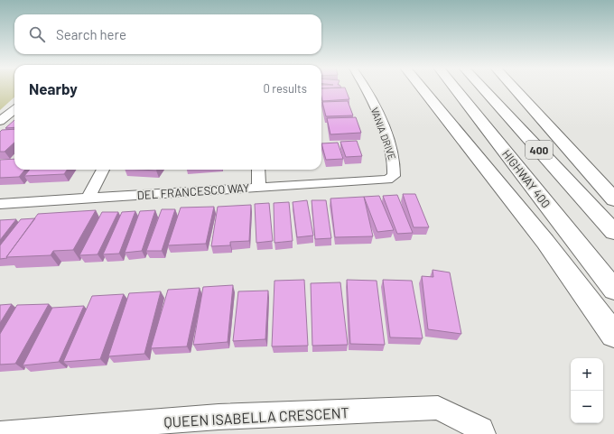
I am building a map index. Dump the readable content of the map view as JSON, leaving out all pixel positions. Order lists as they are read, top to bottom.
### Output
{
  "streets": {
    "highway": ["400", "HIGHWAY 400"],
    "street": ["VANIA DRIVE", "DEL FRANCESCO WAY", "QUEEN ISABELLA CRESCENT"]
  },
  "crossings": [
    ["VANIA DRIVE", "DEL FRANCESCO WAY"]
  ],
  "page": {
    "search": "Search here",
    "heading": ["Nearby", "0 results"],
    "map_buttons": ["+", "−"]
  }
}
